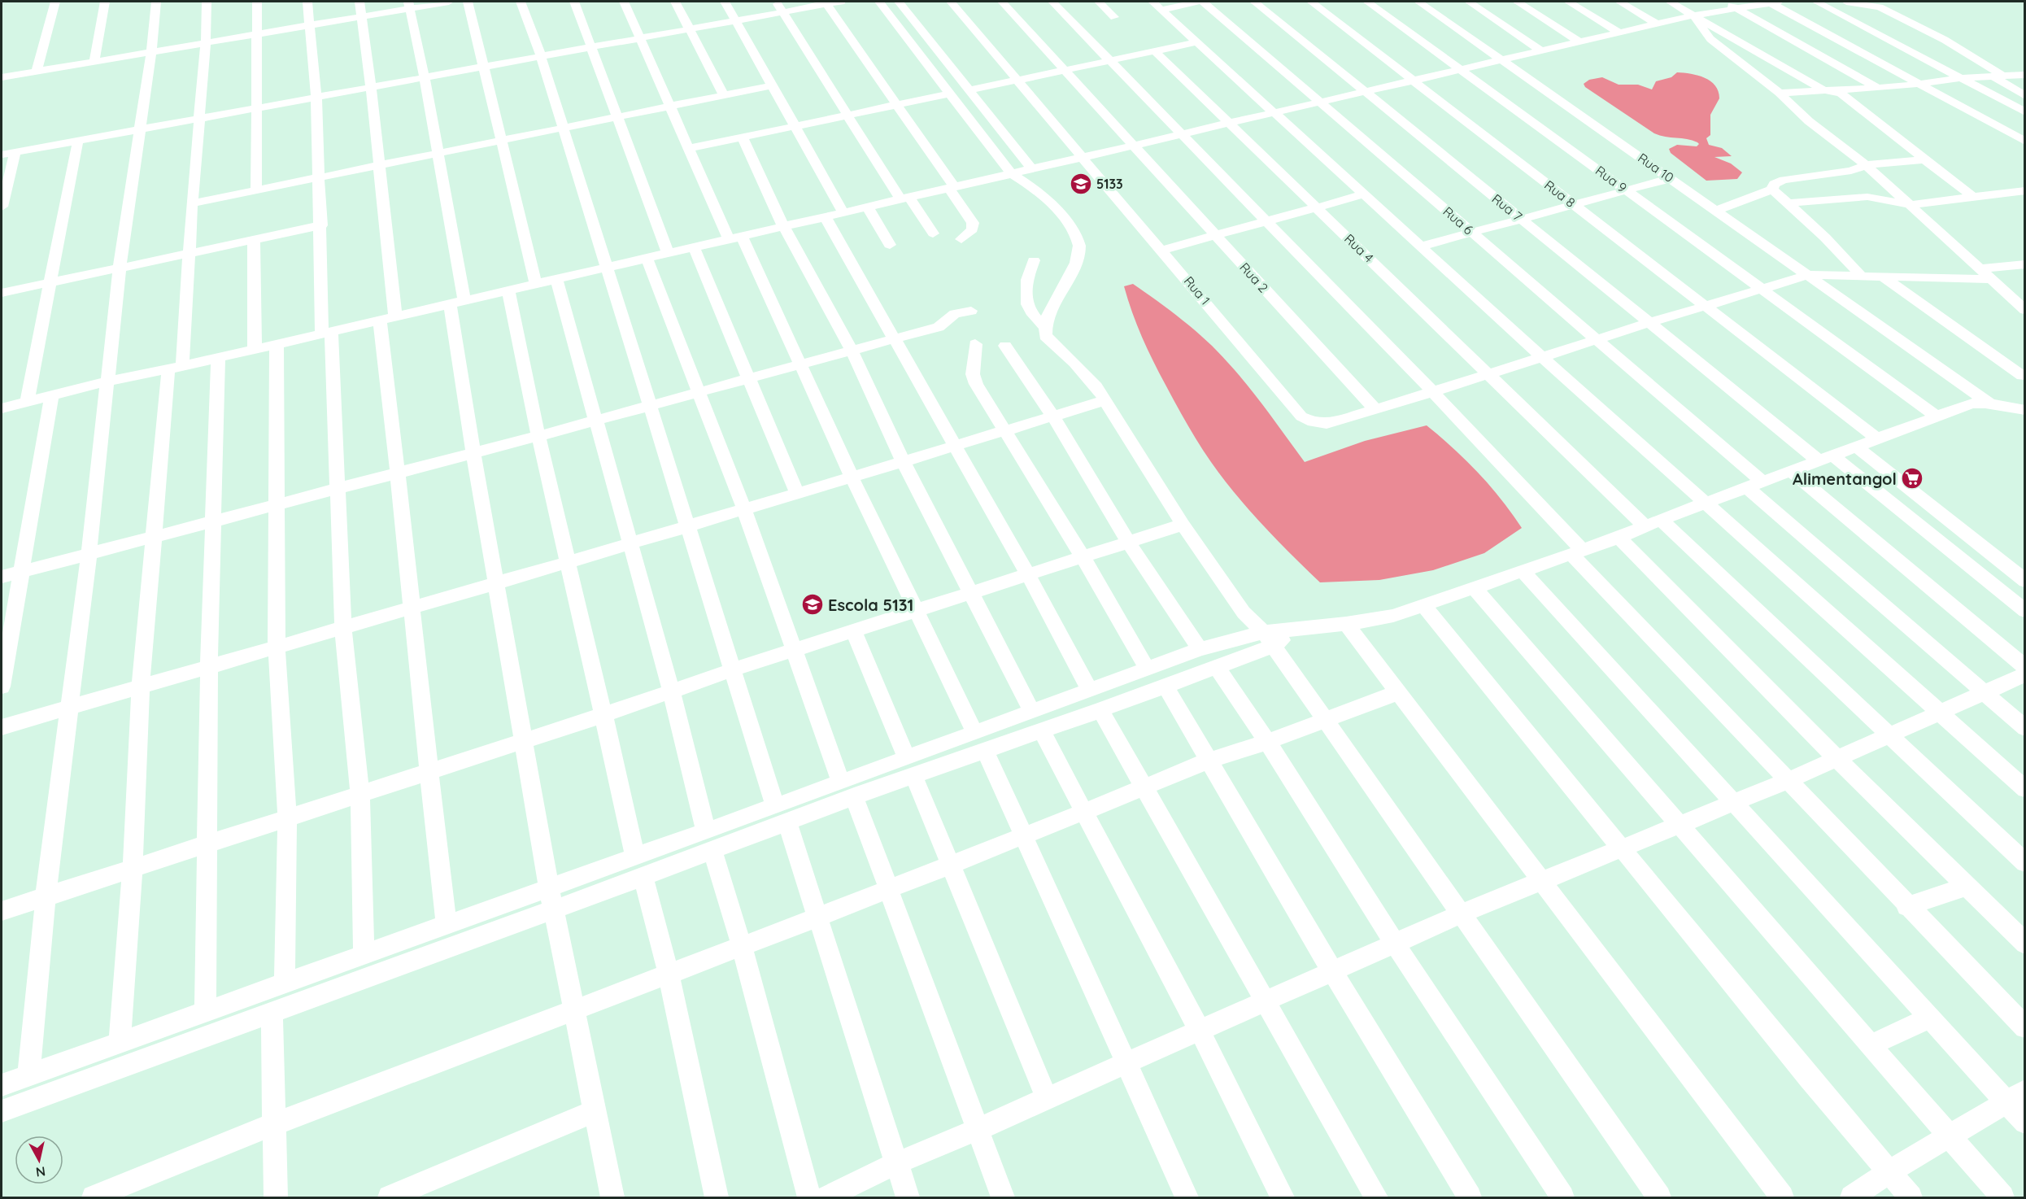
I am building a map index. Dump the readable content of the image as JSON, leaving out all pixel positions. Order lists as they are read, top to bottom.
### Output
{
  "streets": {
    "street": [
      "Rua 10",
      "Rua 9",
      "Rua 8",
      "Rua 7",
      "Rua 6",
      "Rua 4",
      "Rua 2",
      "Rua 1"
    ]
  },
  "crossings": [
    ["Rua 2", "Rua 1"]
  ],
  "places": {
    "school or university": ["5133", "Escola 5131"],
    "supermarket": ["Alimentangol"]
  },
  "north": "bottom"
}
